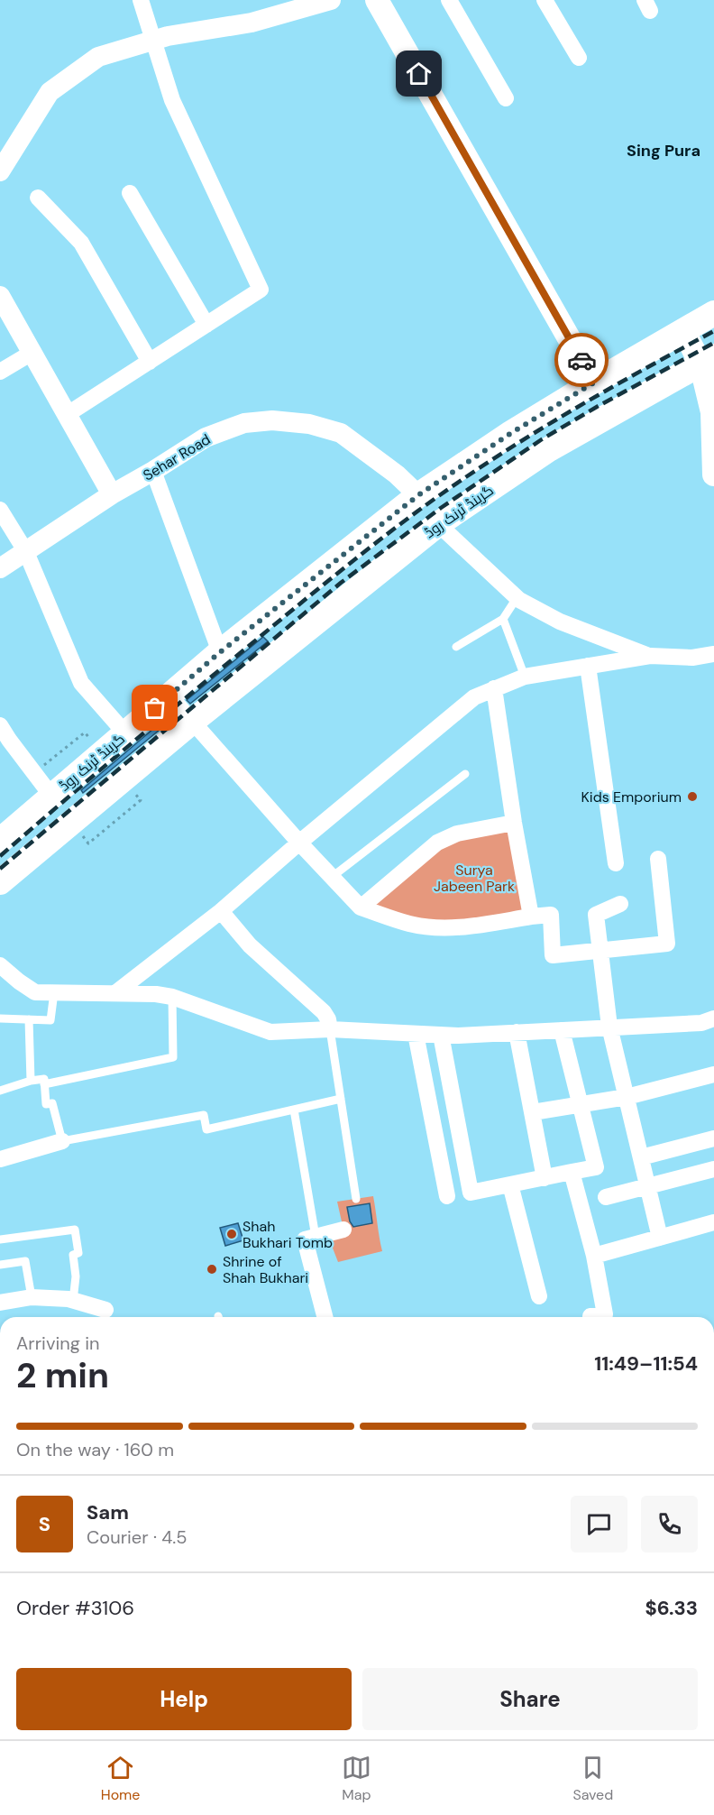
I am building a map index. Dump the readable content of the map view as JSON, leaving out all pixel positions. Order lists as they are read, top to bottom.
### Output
{
  "streets": {
    "main road": ["گرینڈ ٹرنک روڈ"],
    "street": ["Sehar Road"]
  },
  "crossings": [
    ["Sehar Road", "گرینڈ ٹرنک روڈ"]
  ],
  "districts": ["Sing Pura"],
  "parks": ["Surya Jabeen Park"],
  "places": ["Kids Emporium", "Shah Bukhari Tomb", "Shrine of Shah Bukhari"],
  "page": {
    "heading": ["2 min", "Arriving in", "11:49–11:54"],
    "panel": [
      "Sam",
      "Courier · 4.5",
      "Order #3106",
      "$6.33"
    ],
    "bar": "On the way · 160 m",
    "round": "S",
    "buttons": ["Help", "Share"],
    "tabs": ["Home", "Map", "Saved"]
  }
}
